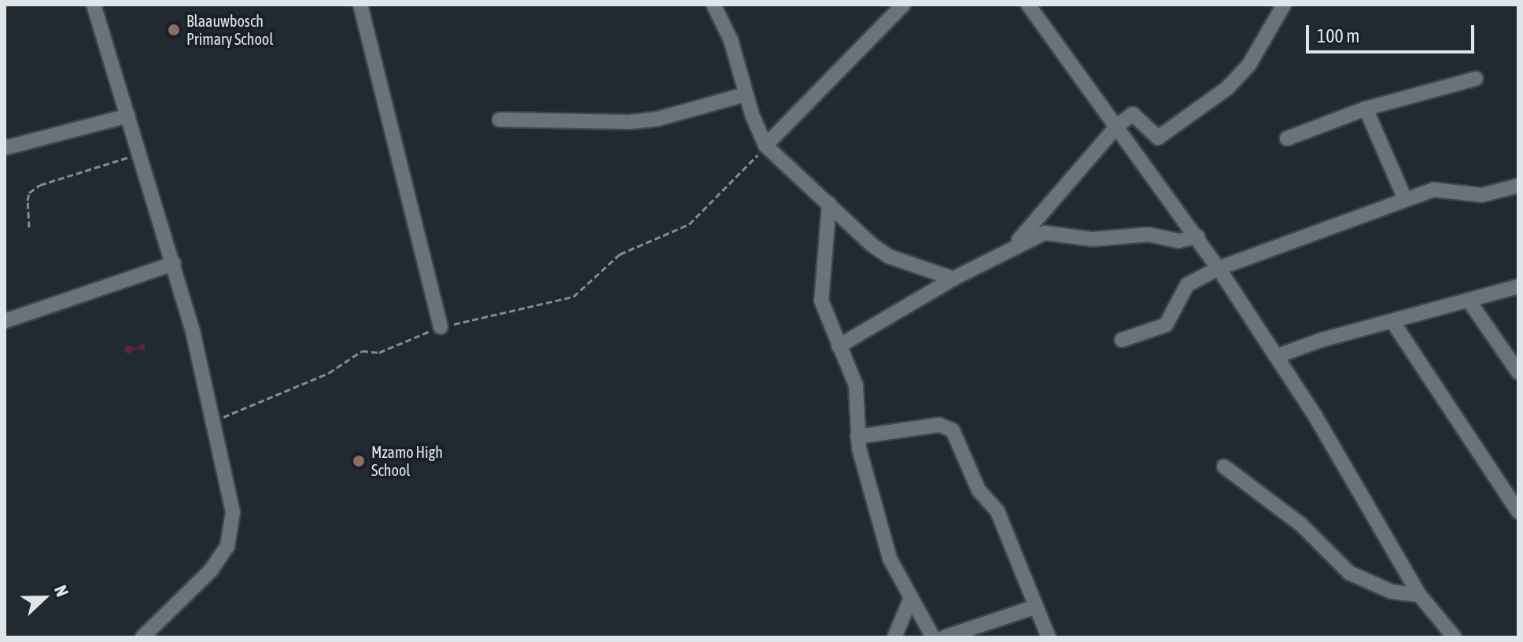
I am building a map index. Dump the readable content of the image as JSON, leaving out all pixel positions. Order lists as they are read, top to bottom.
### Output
{
  "places": ["Blaauwbosch Primary School", "Mzamo High School"],
  "scale_bar": "100 m",
  "north": "right"
}
